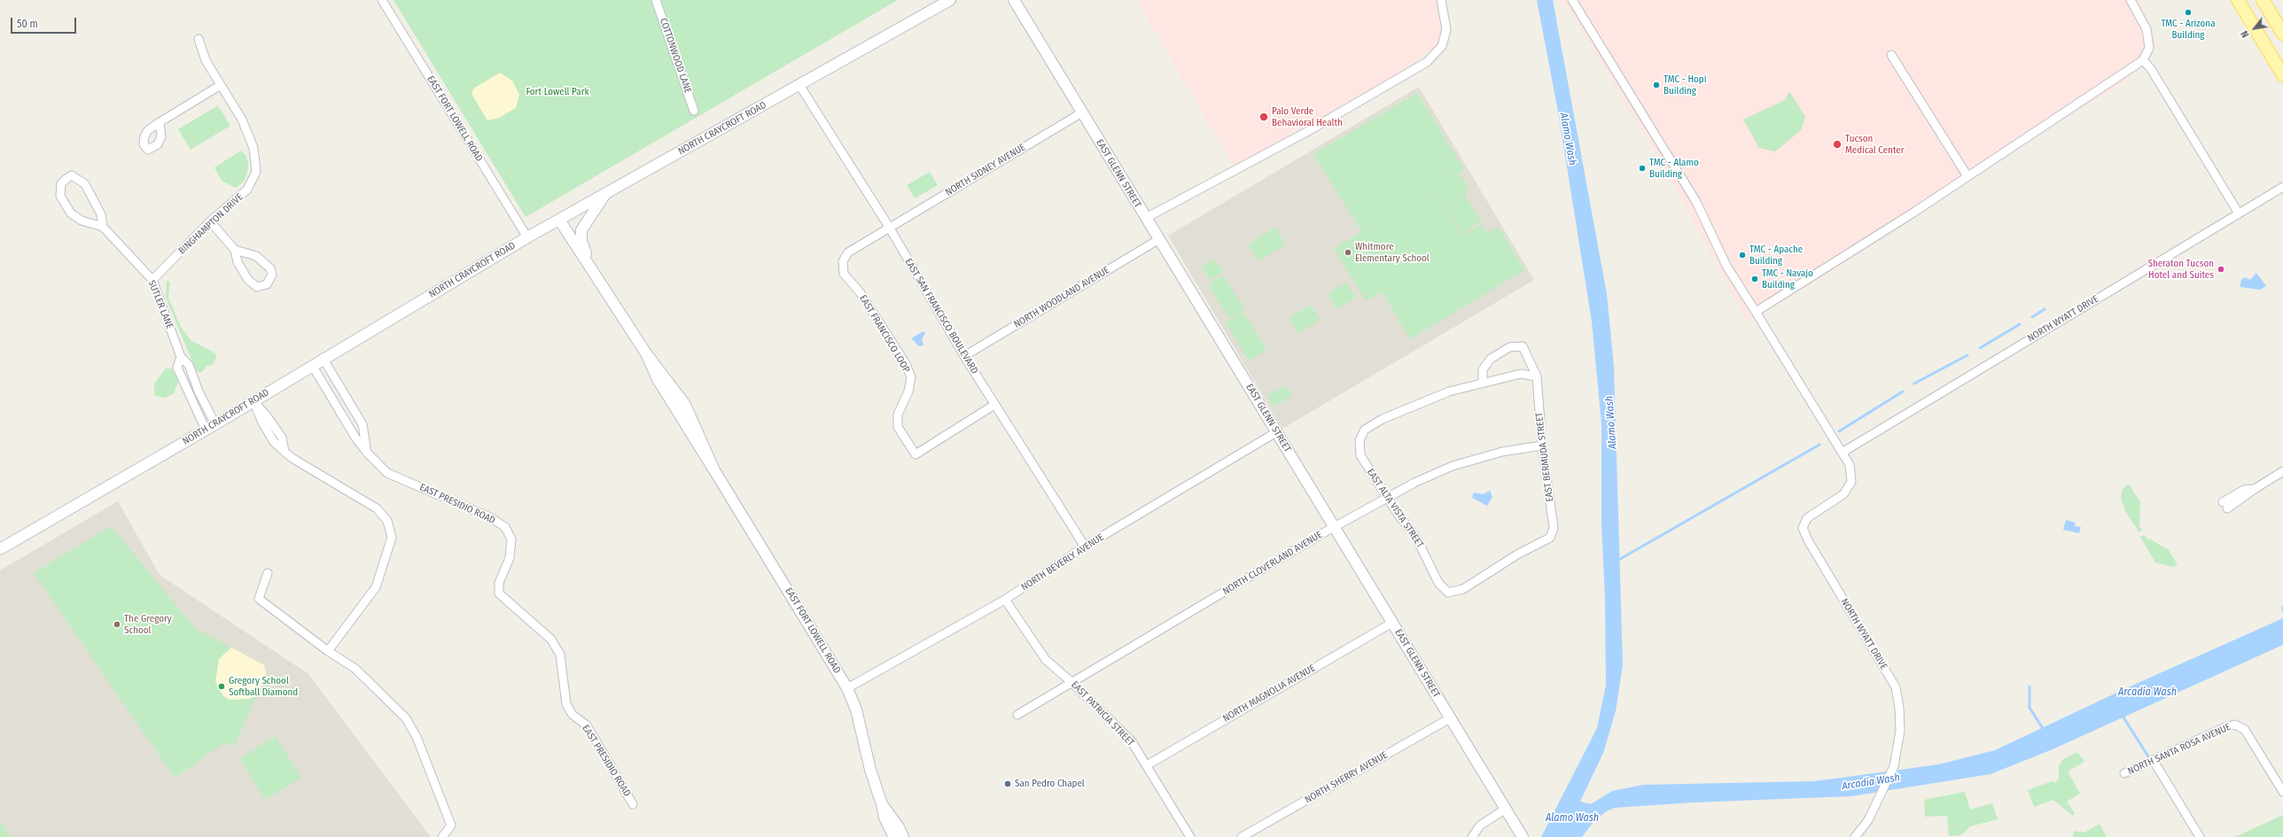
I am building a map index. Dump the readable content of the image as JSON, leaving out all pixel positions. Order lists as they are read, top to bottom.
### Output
{
  "streets": {
    "street": [
      "COTTONWOOD LANE",
      "EAST FORT LOWELL ROAD",
      "NORTH CRAYCROFT ROAD",
      "NORTH SIDNEY AVENUE",
      "EAST GLENN STREET",
      "BINGHAMPTON DRIVE",
      "NORTH WOODLAND AVENUE",
      "SUTLER LANE",
      "EAST SAN FRANCISCO BOULEVARD",
      "NORTH WYATT DRIVE",
      "EAST FRANCISCO LOOP",
      "EAST BERMUDA STREET",
      "EAST PRESIDIO ROAD",
      "EAST ALTA VISTA STREET",
      "NORTH BEVERLY AVENUE",
      "NORTH CLOVERLAND AVENUE",
      "NORTH MAGNOLIA AVENUE",
      "EAST PATRICIA STREET",
      "NORTH SANTA ROSA AVENUE",
      "NORTH SHERRY AVENUE"
    ]
  },
  "crossings": [
    ["EAST FORT LOWELL ROAD", "NORTH CRAYCROFT ROAD"],
    ["EAST FORT LOWELL ROAD", "NORTH BEVERLY AVENUE"],
    ["NORTH CRAYCROFT ROAD", "SUTLER LANE"],
    ["NORTH CRAYCROFT ROAD", "EAST SAN FRANCISCO BOULEVARD"],
    ["NORTH CRAYCROFT ROAD", "EAST PRESIDIO ROAD"],
    ["NORTH SIDNEY AVENUE", "EAST GLENN STREET"],
    ["NORTH SIDNEY AVENUE", "EAST SAN FRANCISCO BOULEVARD"],
    ["NORTH SIDNEY AVENUE", "EAST FRANCISCO LOOP"],
    ["EAST GLENN STREET", "NORTH WOODLAND AVENUE"],
    ["EAST GLENN STREET", "NORTH BEVERLY AVENUE"],
    ["EAST GLENN STREET", "NORTH CLOVERLAND AVENUE"],
    ["EAST GLENN STREET", "NORTH MAGNOLIA AVENUE"],
    ["EAST GLENN STREET", "NORTH SHERRY AVENUE"],
    ["BINGHAMPTON DRIVE", "SUTLER LANE"],
    ["NORTH WOODLAND AVENUE", "EAST SAN FRANCISCO BOULEVARD"],
    ["EAST SAN FRANCISCO BOULEVARD", "EAST FRANCISCO LOOP"],
    ["EAST SAN FRANCISCO BOULEVARD", "NORTH BEVERLY AVENUE"],
    ["EAST BERMUDA STREET", "EAST ALTA VISTA STREET"],
    ["EAST BERMUDA STREET", "NORTH CLOVERLAND AVENUE"],
    ["EAST ALTA VISTA STREET", "NORTH CLOVERLAND AVENUE"],
    ["NORTH BEVERLY AVENUE", "EAST PATRICIA STREET"],
    ["NORTH CLOVERLAND AVENUE", "EAST PATRICIA STREET"],
    ["NORTH MAGNOLIA AVENUE", "EAST PATRICIA STREET"]
  ],
  "water": ["Alamo Wash", "Arcadia Wash"],
  "parks": ["Fort Lowell Park"],
  "places": [
    "TMC - Arizona Building",
    "TMC - Hopi Building",
    "Palo Verde Behavioral Health",
    "Tucson Medical Center",
    "TMC - Alamo Building",
    "Whitmore Elementary School",
    "TMC - Apache Building",
    "Sheraton Tucson Hotel and Suites",
    "TMC - Navajo Building",
    "The Gregory School",
    "Gregory School Softball Diamond",
    "San Pedro Chapel"
  ],
  "scale_bar": "50 m",
  "north": "bottom left"
}
